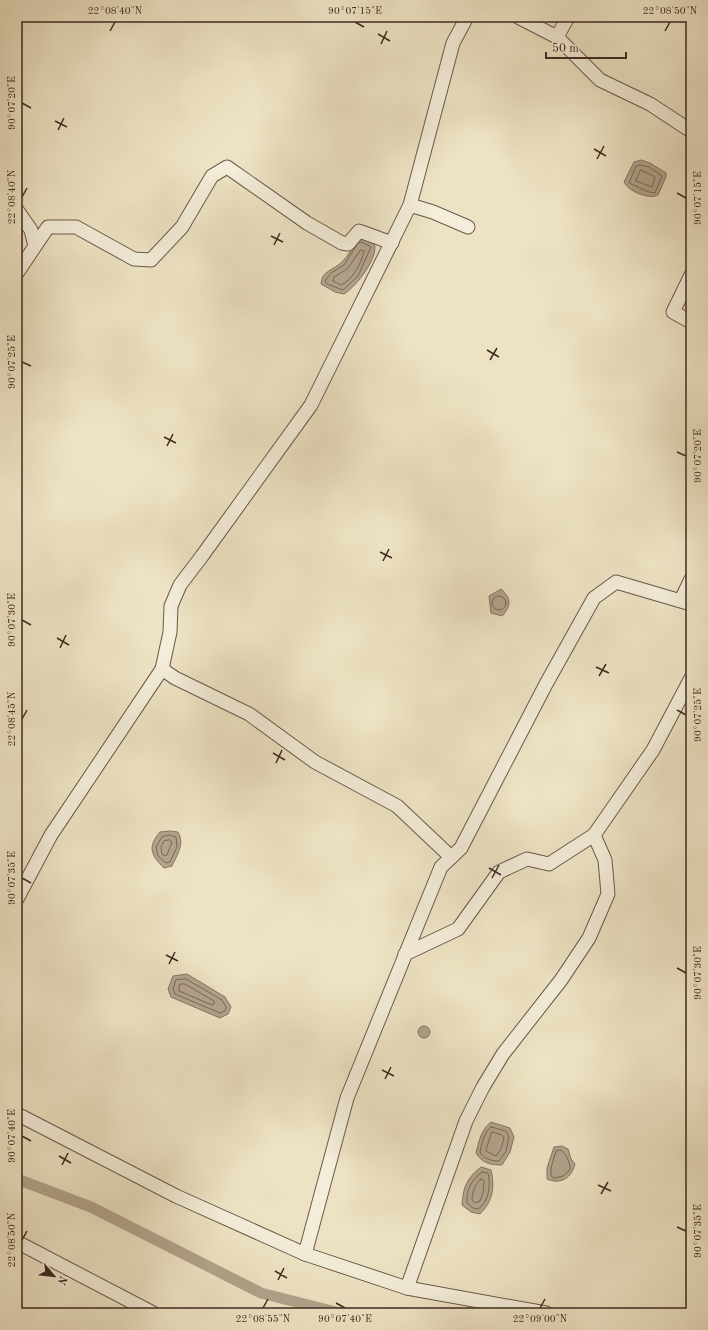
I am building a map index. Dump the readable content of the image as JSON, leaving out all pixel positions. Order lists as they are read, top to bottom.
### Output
{
  "scale_bar": "50 m",
  "north": "bottom right",
  "coordinates": [
    "22°08'40\"N",
    "90°07'15\"E",
    "22°08'50\"N",
    "90°07'20\"E",
    "90°07'25\"E",
    "90°07'30\"E",
    "22°08'45\"N",
    "90°07'35\"E",
    "90°07'40\"E",
    "22°08'55\"N",
    "22°09'00\"N"
  ]
}
